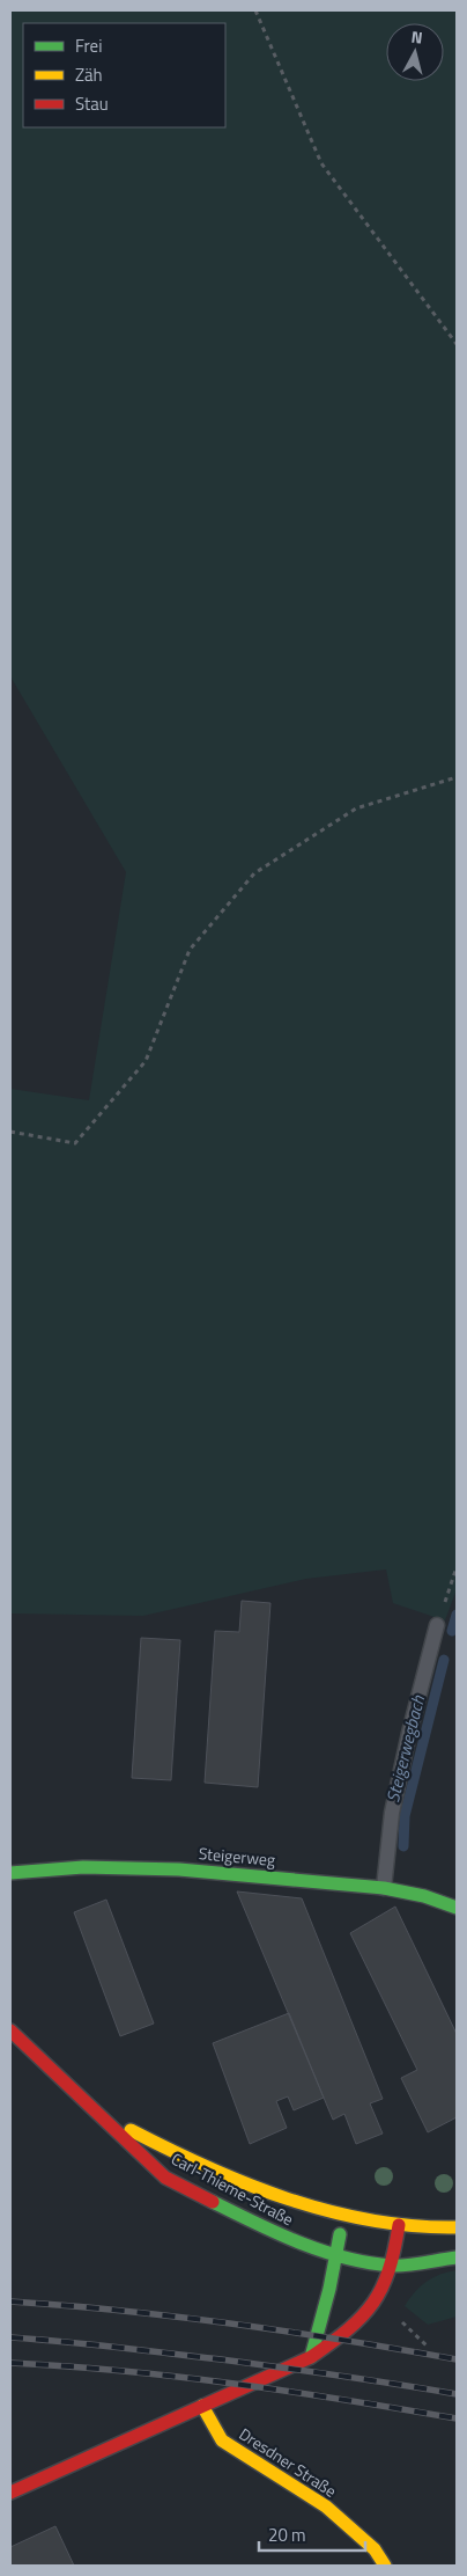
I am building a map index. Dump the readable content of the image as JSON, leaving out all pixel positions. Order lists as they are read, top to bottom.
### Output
{
  "streets": {
    "street": ["Steigerweg", "Carl-Thieme-Straße", "Dresdner Straße"]
  },
  "water": ["Steigerwegbach"],
  "legend": ["Frei", "Zäh", "Stau"],
  "scale_bar": "20 m",
  "north": "top"
}
